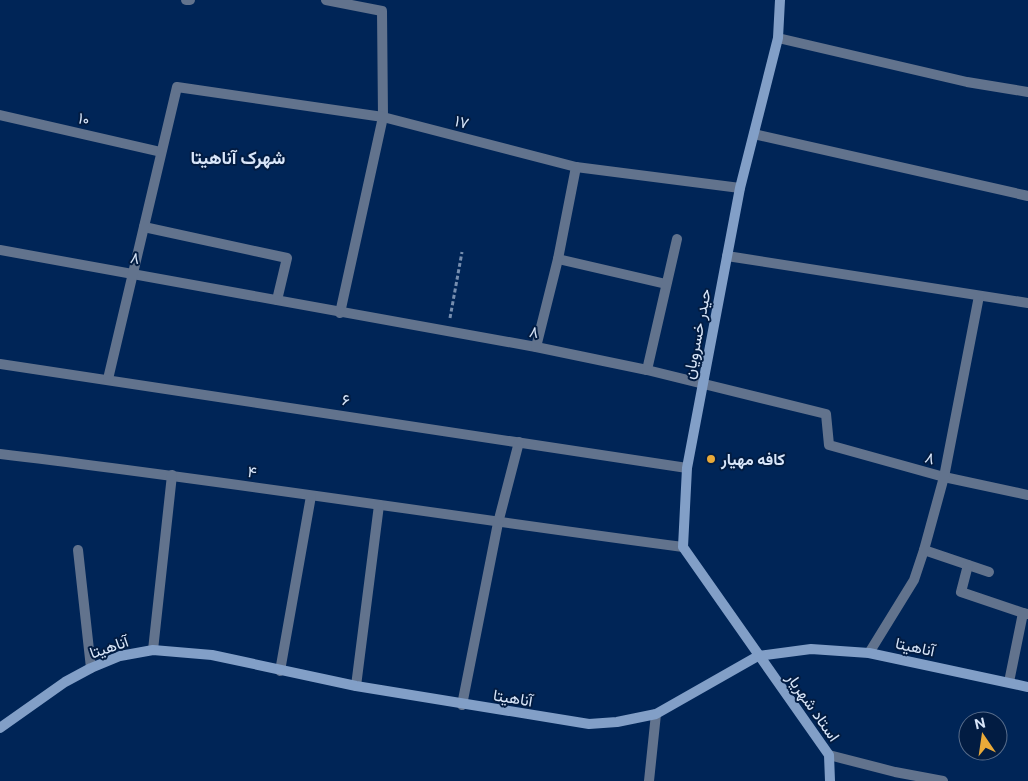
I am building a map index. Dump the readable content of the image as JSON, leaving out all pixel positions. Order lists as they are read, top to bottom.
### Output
{
  "streets": {
    "street": [
      "۱۰",
      "۱۷",
      "۸",
      "حیدر خسرویان",
      "۶",
      "۴",
      "آناهیتا",
      "استاد شهریار"
    ]
  },
  "crossings": [
    ["۱۰", "۱۷"],
    ["۱۷", "حیدر خسرویان"],
    ["۸", "حیدر خسرویان"],
    ["حیدر خسرویان", "۶"],
    ["حیدر خسرویان", "۴"],
    ["آناهیتا", "استاد شهریار"]
  ],
  "districts": ["شهرک آناهیتا"],
  "places": ["کافه مهیار"],
  "north": "top"
}
